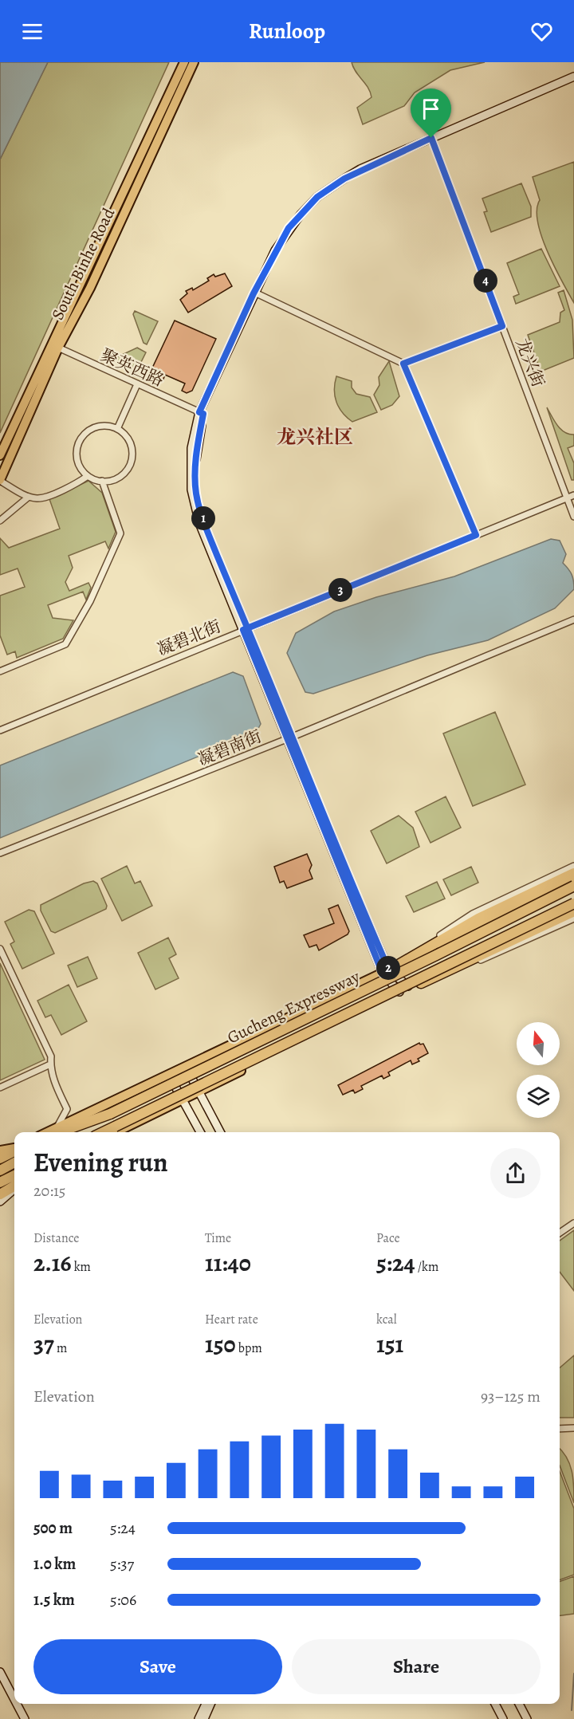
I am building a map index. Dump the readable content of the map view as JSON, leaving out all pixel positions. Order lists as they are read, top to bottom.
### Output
{
  "streets": {
    "highway": ["Gucheng Expressway"],
    "main road": ["South Binhe Road"],
    "street": [
      "龙兴街",
      "聚英西路",
      "凝碧北街",
      "凝碧南街"
    ]
  },
  "crossings": [
    ["South Binhe Road", "聚英西路"],
    ["龙兴街", "凝碧北街"]
  ],
  "districts": ["龙兴社区"],
  "north": "top",
  "page": {
    "header": "Runloop",
    "pins": [
      "4",
      "1",
      "3",
      "2"
    ],
    "heading": ["Evening run", "20:15"],
    "stats": [
      ["Distance", "2.16 km"],
      ["Time", "11:40"],
      ["Pace", "5:24 /km"],
      ["Elevation", "37 m"],
      ["Heart rate", "150 bpm"],
      ["kcal", "151"]
    ],
    "chart": ["Elevation", "93–125 m"],
    "list": [
      {
        "name": "500 m",
        "note": "5:24"
      },
      {
        "name": "1.0 km",
        "note": "5:37"
      },
      {
        "name": "1.5 km",
        "note": "5:06"
      }
    ],
    "buttons": ["Save", "Share"]
  }
}
